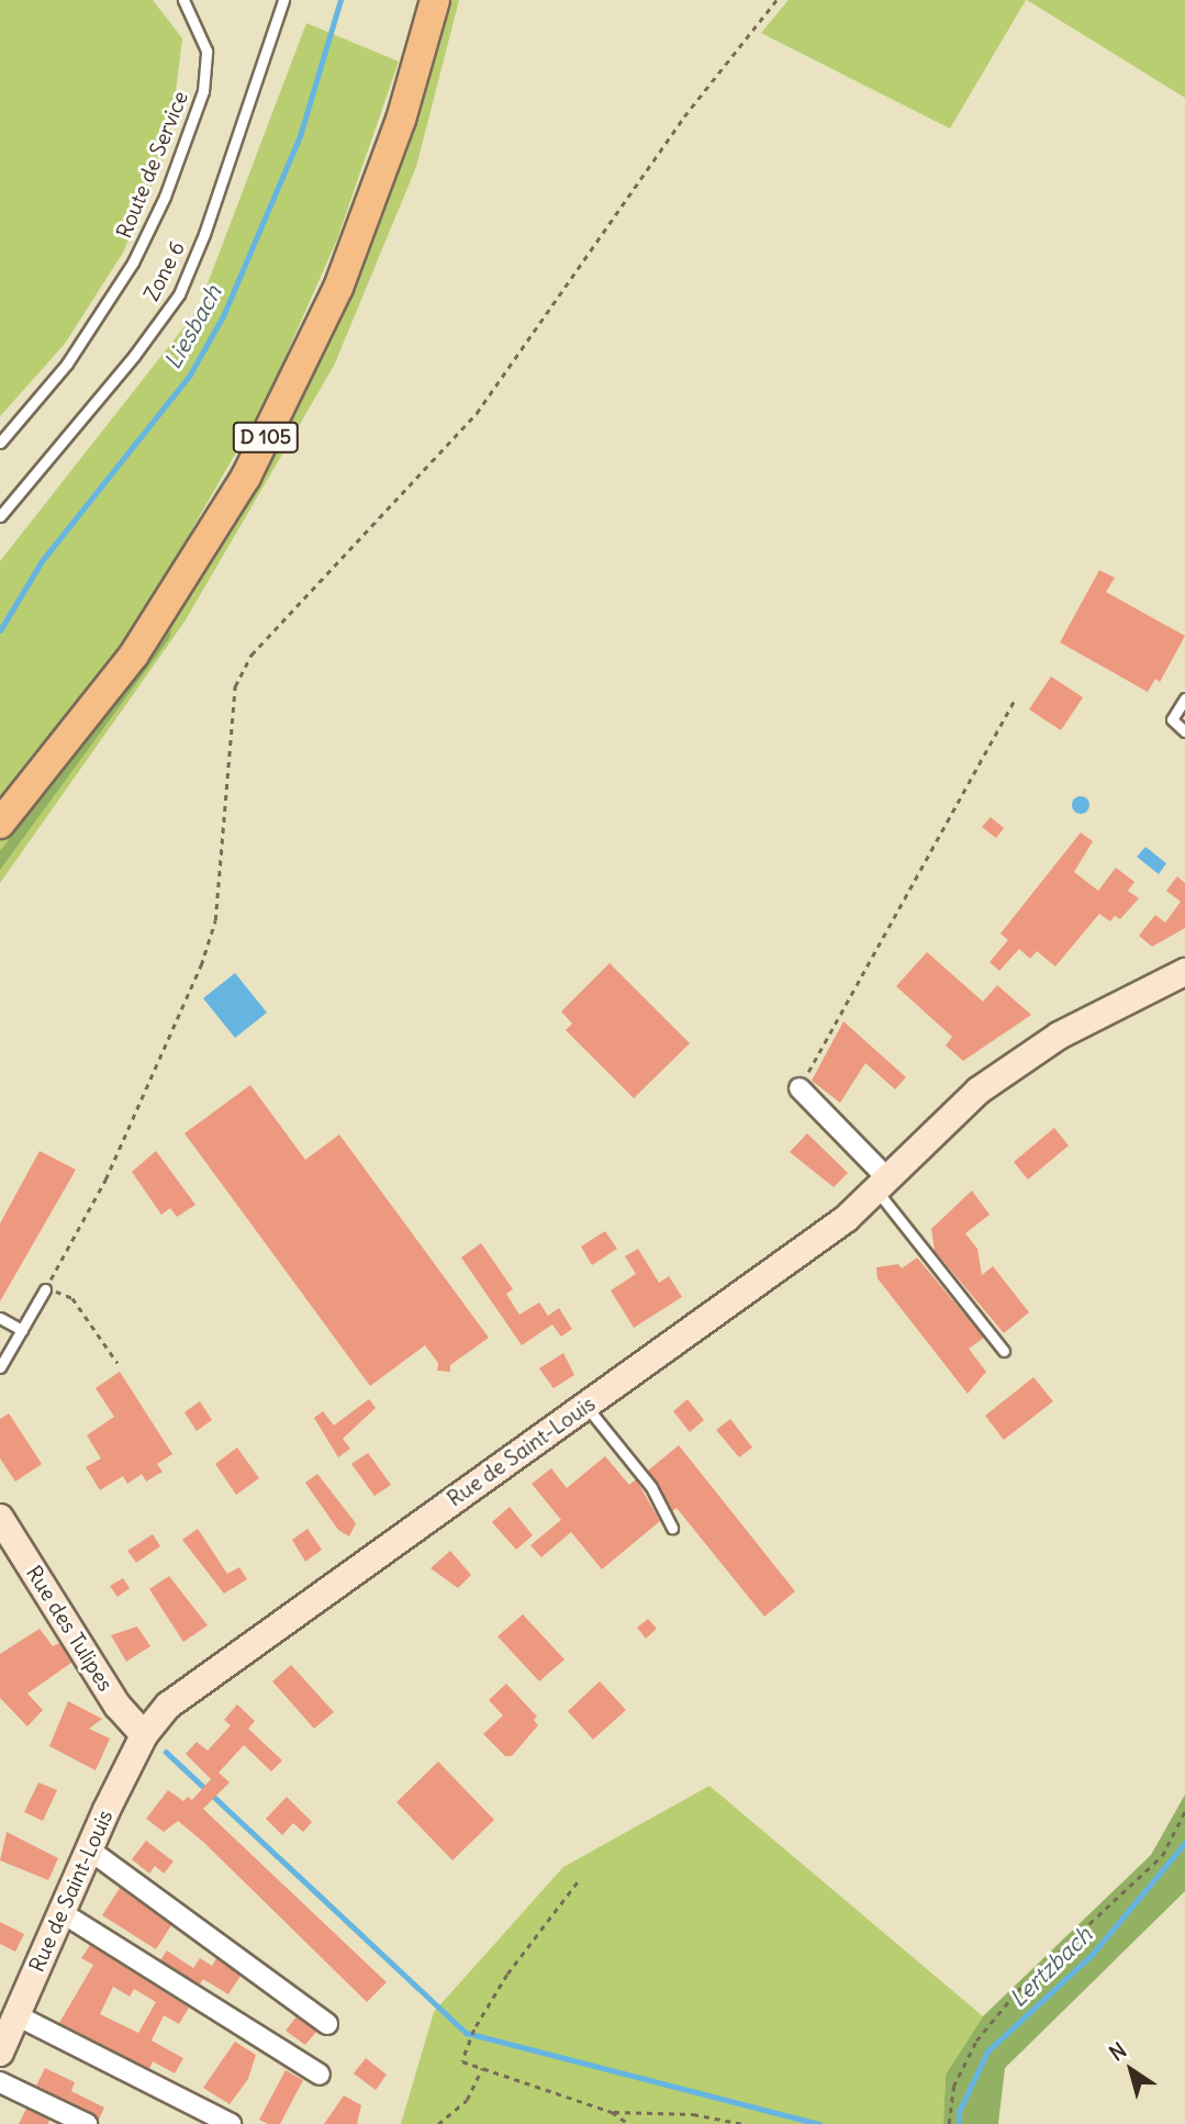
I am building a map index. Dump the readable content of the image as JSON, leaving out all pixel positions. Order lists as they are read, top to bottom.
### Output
{
  "streets": {
    "main road": ["D 105", "Rue de Saint-Louis", "Rue des Tulipes"],
    "lane": ["Route de Service", "Zone 6"]
  },
  "crossings": [
    ["Rue de Saint-Louis", "Rue des Tulipes"]
  ],
  "water": ["Liesbach", "Lertzbach"],
  "north": "top left"
}
